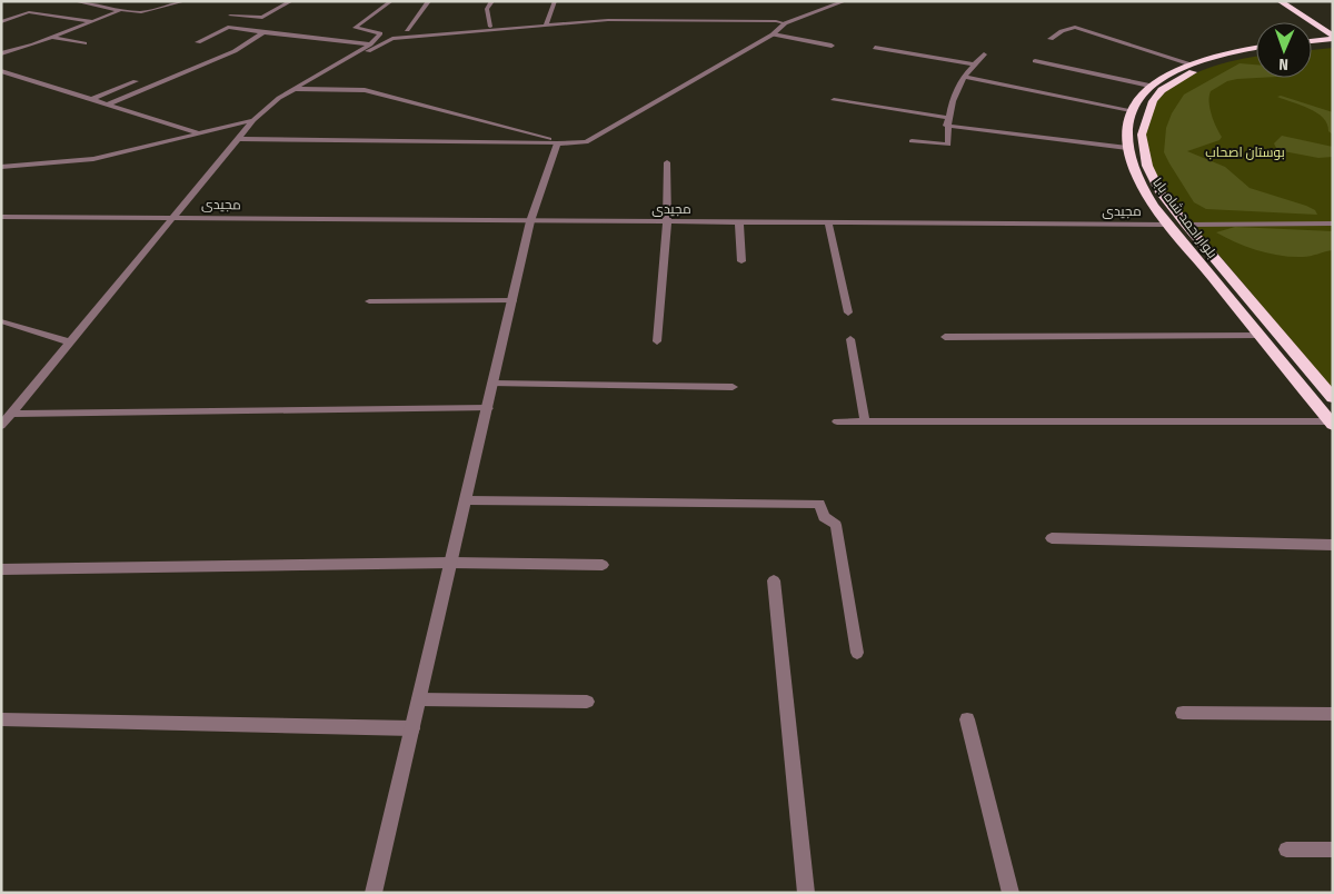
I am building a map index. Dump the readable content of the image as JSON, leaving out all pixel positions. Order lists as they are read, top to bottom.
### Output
{
  "streets": {
    "highway": ["بلوار احمد شاه بابا"],
    "street": ["مجیدی"]
  },
  "crossings": [
    ["مجیدی", "بلوار احمد شاه بابا"]
  ],
  "parks": ["بوستان اصحاب"],
  "north": "bottom"
}
